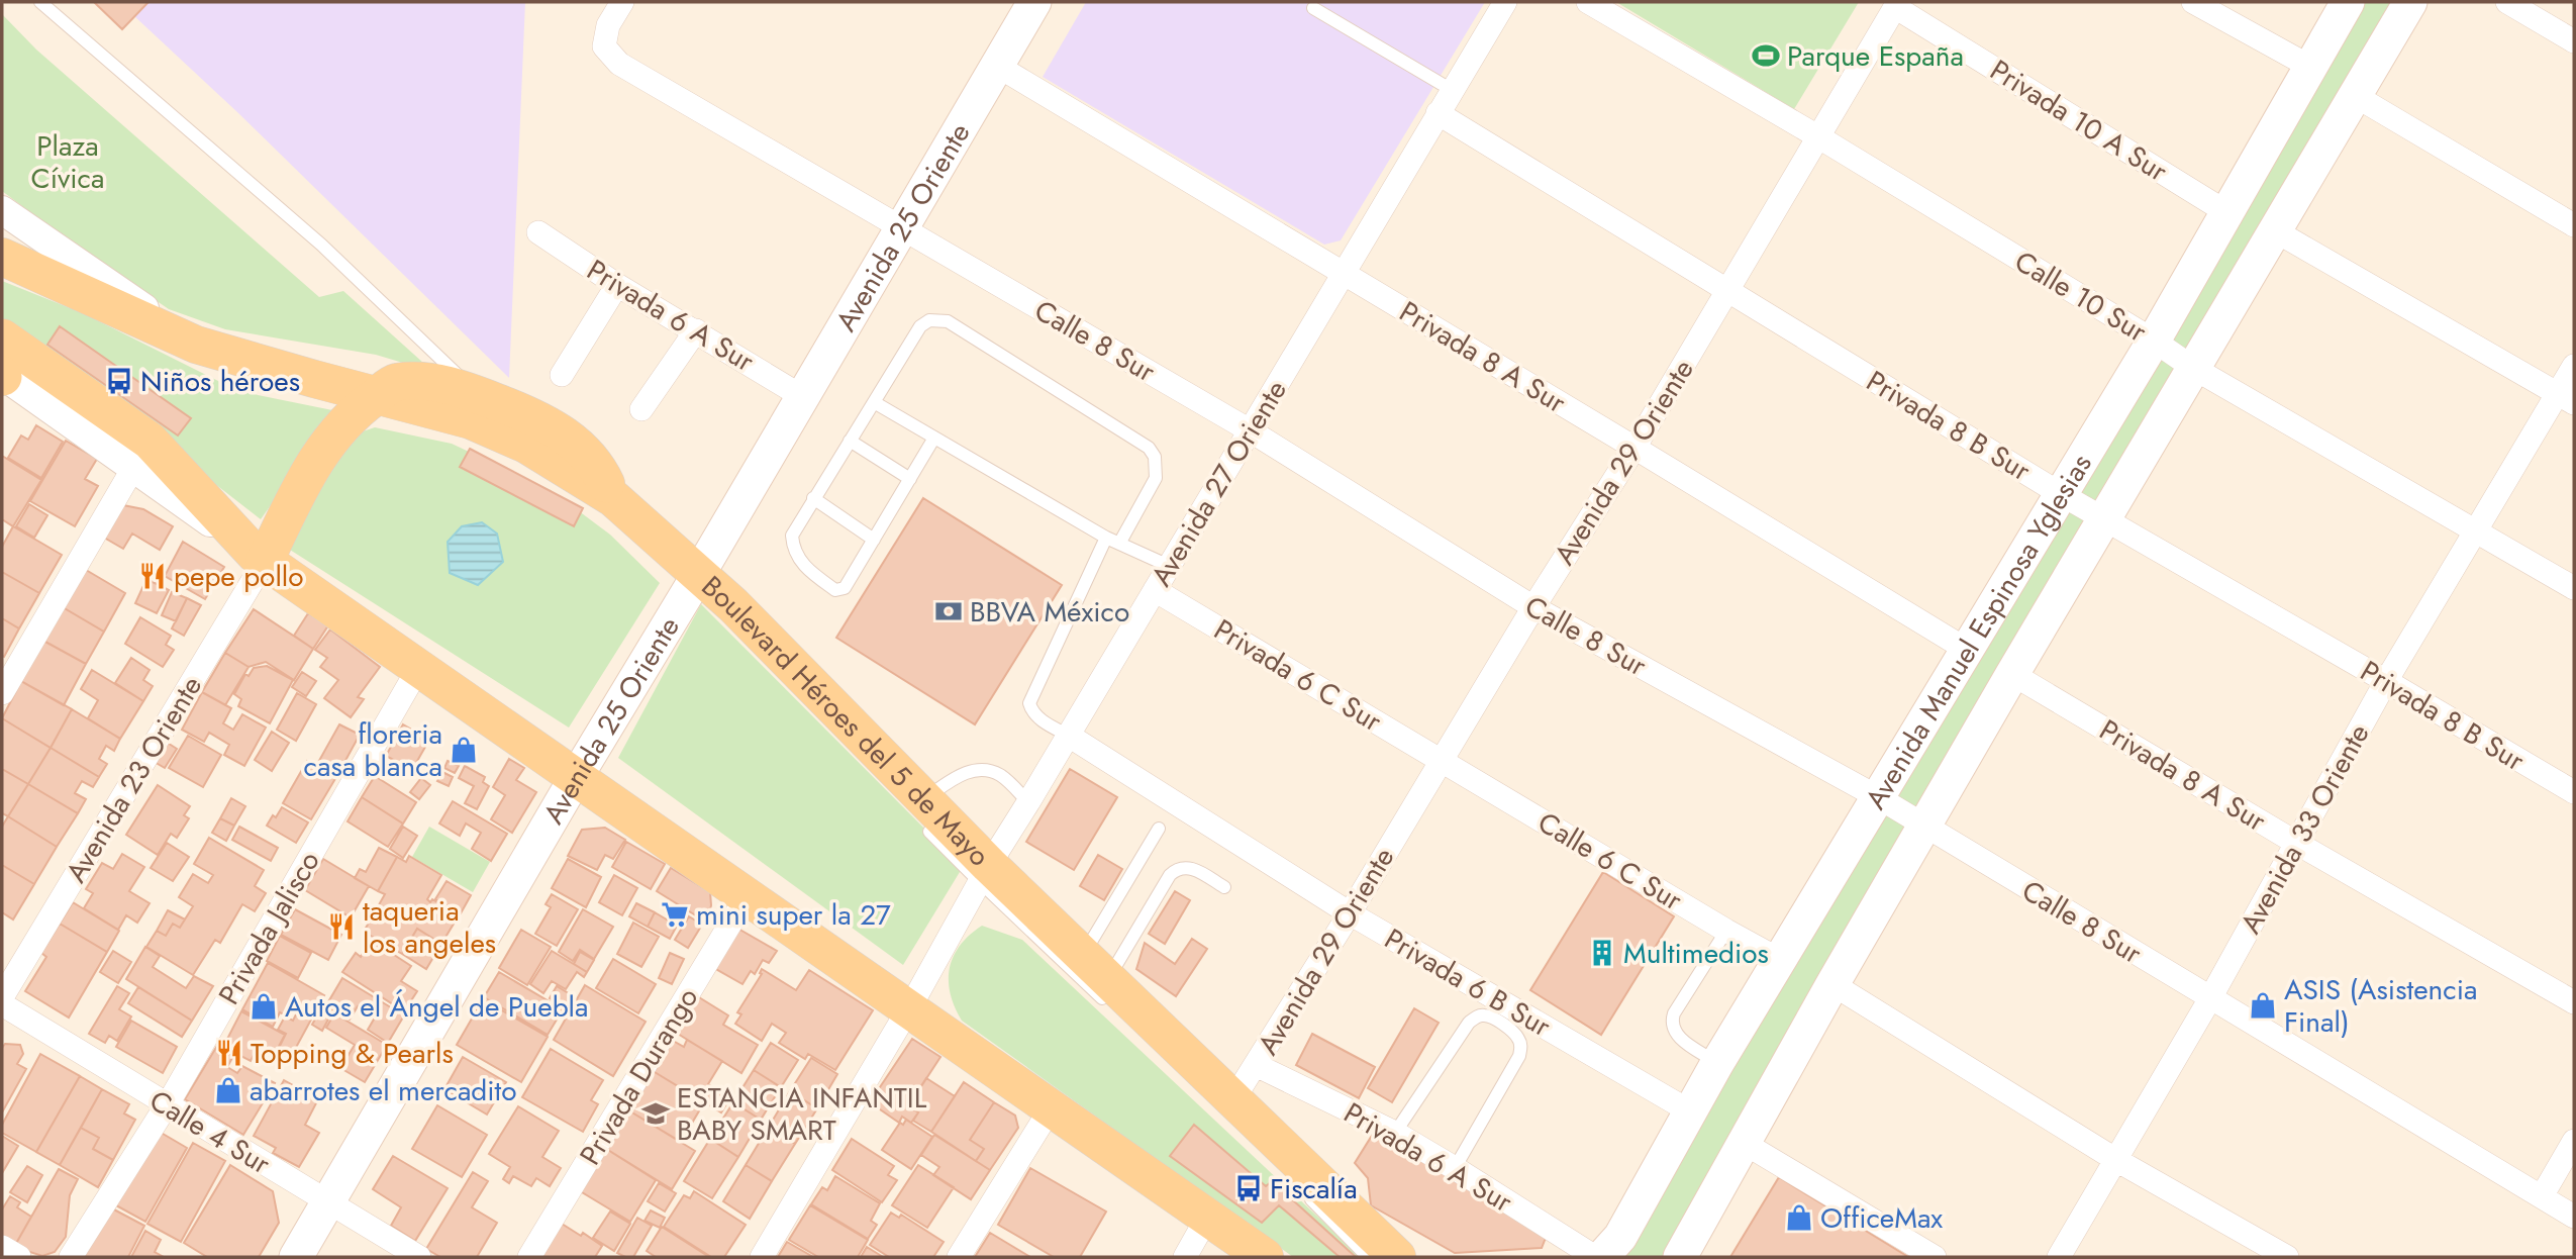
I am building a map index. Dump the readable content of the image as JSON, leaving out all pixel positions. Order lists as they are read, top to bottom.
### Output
{
  "streets": {
    "main road": ["Avenida 25 Oriente", "Avenida Manuel Espinosa Yglesias", "Boulevard Héroes del 5 de Mayo"],
    "street": [
      "Privada 10 A Sur",
      "Calle 10 Sur",
      "Privada 6 A Sur",
      "Calle 8 Sur",
      "Privada 8 A Sur",
      "Privada 8 B Sur",
      "Avenida 29 Oriente",
      "Avenida 27 Oriente",
      "Privada 6 C Sur",
      "Avenida 23 Oriente",
      "Avenida 33 Oriente",
      "Calle 6 C Sur",
      "Privada Jalisco",
      "Privada 6 B Sur",
      "Privada Durango",
      "Calle 4 Sur"
    ]
  },
  "crossings": [
    ["Privada 10 A Sur", "Avenida 29 Oriente"],
    ["Privada 10 A Sur", "Avenida Manuel Espinosa Yglesias"],
    ["Avenida 25 Oriente", "Privada 6 A Sur"],
    ["Avenida 25 Oriente", "Calle 8 Sur"],
    ["Avenida 25 Oriente", "Privada 8 A Sur"],
    ["Avenida 25 Oriente", "Boulevard Héroes del 5 de Mayo"],
    ["Avenida 25 Oriente", "Calle 4 Sur"],
    ["Calle 10 Sur", "Avenida 29 Oriente"],
    ["Calle 10 Sur", "Avenida Manuel Espinosa Yglesias"],
    ["Calle 10 Sur", "Avenida 33 Oriente"],
    ["Privada 6 A Sur", "Avenida 29 Oriente"],
    ["Calle 8 Sur", "Avenida 29 Oriente"],
    ["Calle 8 Sur", "Avenida 27 Oriente"],
    ["Calle 8 Sur", "Avenida Manuel Espinosa Yglesias"],
    ["Calle 8 Sur", "Avenida 33 Oriente"],
    ["Privada 8 A Sur", "Avenida 29 Oriente"],
    ["Privada 8 A Sur", "Avenida 27 Oriente"],
    ["Privada 8 A Sur", "Avenida Manuel Espinosa Yglesias"],
    ["Privada 8 A Sur", "Avenida 33 Oriente"],
    ["Privada 8 B Sur", "Avenida 29 Oriente"],
    ["Privada 8 B Sur", "Avenida 27 Oriente"],
    ["Privada 8 B Sur", "Avenida Manuel Espinosa Yglesias"],
    ["Privada 8 B Sur", "Avenida 33 Oriente"],
    ["Avenida 29 Oriente", "Privada 6 C Sur"],
    ["Avenida 29 Oriente", "Boulevard Héroes del 5 de Mayo"],
    ["Avenida 29 Oriente", "Calle 6 C Sur"],
    ["Avenida 29 Oriente", "Privada 6 B Sur"],
    ["Avenida 27 Oriente", "Privada 6 C Sur"],
    ["Avenida 27 Oriente", "Boulevard Héroes del 5 de Mayo"],
    ["Avenida 27 Oriente", "Privada 6 B Sur"],
    ["Avenida Manuel Espinosa Yglesias", "Calle 6 C Sur"],
    ["Avenida Manuel Espinosa Yglesias", "Privada 6 B Sur"],
    ["Privada 6 C Sur", "Calle 6 C Sur"],
    ["Privada Jalisco", "Calle 4 Sur"]
  ],
  "parks": ["Plaza Cívica"],
  "places": {
    "sports": ["Parque España"],
    "bus stop": ["Niños héroes", "Fiscalía"],
    "restaurant": ["pepe pollo", "taqueria los angeles", "Topping & Pearls"],
    "bank": ["BBVA México"],
    "shop": [
      "floreria casa blanca",
      "ASIS (Asistencia Final)",
      "Autos el Ángel de Puebla",
      "abarrotes el mercadito",
      "OfficeMax"
    ],
    "supermarket": ["mini super la 27"],
    "building": ["Multimedios"],
    "school or university": ["ESTANCIA INFANTIL BABY SMART"]
  }
}
